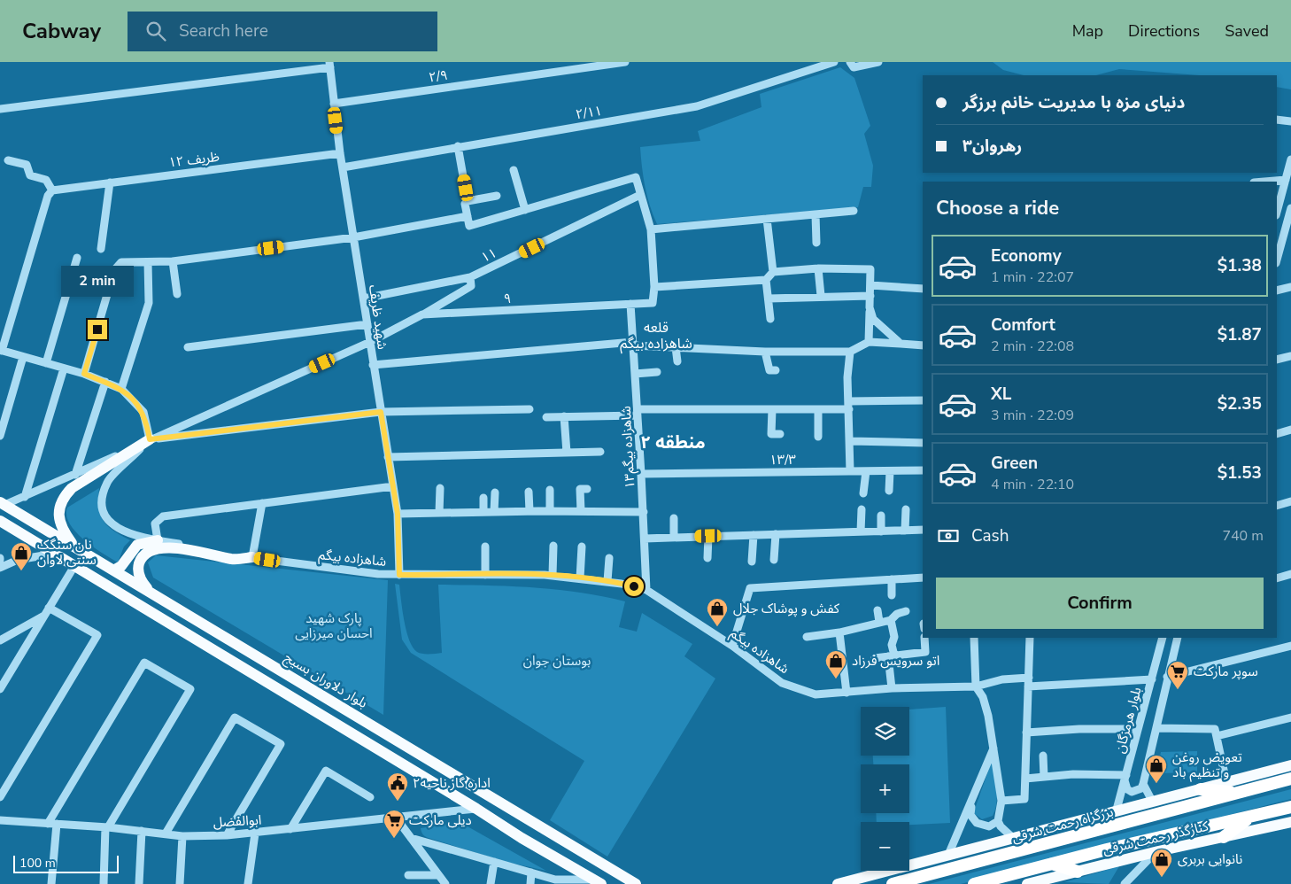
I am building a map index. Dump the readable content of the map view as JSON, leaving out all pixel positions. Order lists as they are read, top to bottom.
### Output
{
  "streets": {
    "highway": ["بزرگراه رحمت شرقی"],
    "main road": ["بلوار دلاوران بسیج", "کنارگذر رحمت شرقی"],
    "street": [
      "۲/۹",
      "۲/۱۱",
      "ظریف ۱۲",
      "۱۱",
      "۹",
      "شهید ظریف",
      "شاهزاده بیگم۱۳",
      "۱۳/۳",
      "شاهزاده بیگم",
      "بلوار هرمزگان",
      "ابوالفضل"
    ]
  },
  "crossings": [
    ["۲/۹", "شهید ظریف"],
    ["۲/۱۱", "شهید ظریف"],
    ["ظریف ۱۲", "شهید ظریف"],
    ["۱۱", "شهید ظریف"],
    ["۹", "شهید ظریف"],
    ["۹", "شاهزاده بیگم۱۳"],
    ["۹", "شاهزاده بیگم"],
    ["۹", "بلوار دلاوران بسیج"],
    ["شهید ظریف", "شاهزاده بیگم"],
    ["شاهزاده بیگم۱۳", "۱۳/۳"],
    ["شاهزاده بیگم۱۳", "شاهزاده بیگم"]
  ],
  "districts": ["قلعه شاهزاده بیگم", "منطقه ۲"],
  "parks": ["پارک شهید احسان میرزایی", "بوستان جوان"],
  "places": {
    "shop": [
      "نان سنگک سنتی لاوان",
      "کفش و پوشاک جلال",
      "اتو سرویس فرزاد",
      "تعویض روغن و تنظیم باد",
      "نانوایی بربری"
    ],
    "supermarket": ["سوپر مارکت", "دیلی مارکت"],
    "public building": ["اداره گاز ناحیه۲"]
  },
  "scale_bar": "100 m",
  "page": {
    "header": "Cabway",
    "search": "Search here",
    "nav": ["Map", "Directions", "Saved"],
    "banner": ["دنیای مزه با مدیریت خانم برزگر", "رهروان۳"],
    "heading": "Choose a ride",
    "list": [
      {
        "name": "Economy",
        "note": "1 min · 22:07",
        "value": "$1.38"
      },
      {
        "name": "Comfort",
        "note": "2 min · 22:08",
        "value": "$1.87"
      },
      {
        "name": "XL",
        "note": "3 min · 22:09",
        "value": "$2.35"
      },
      {
        "name": "Green",
        "note": "4 min · 22:10",
        "value": "$1.53"
      }
    ],
    "bubble": "2 min",
    "pay": ["Cash", "740 m"],
    "buttons": "Confirm",
    "map_buttons": ["+", "−"],
    "scale": "100 m"
  }
}
